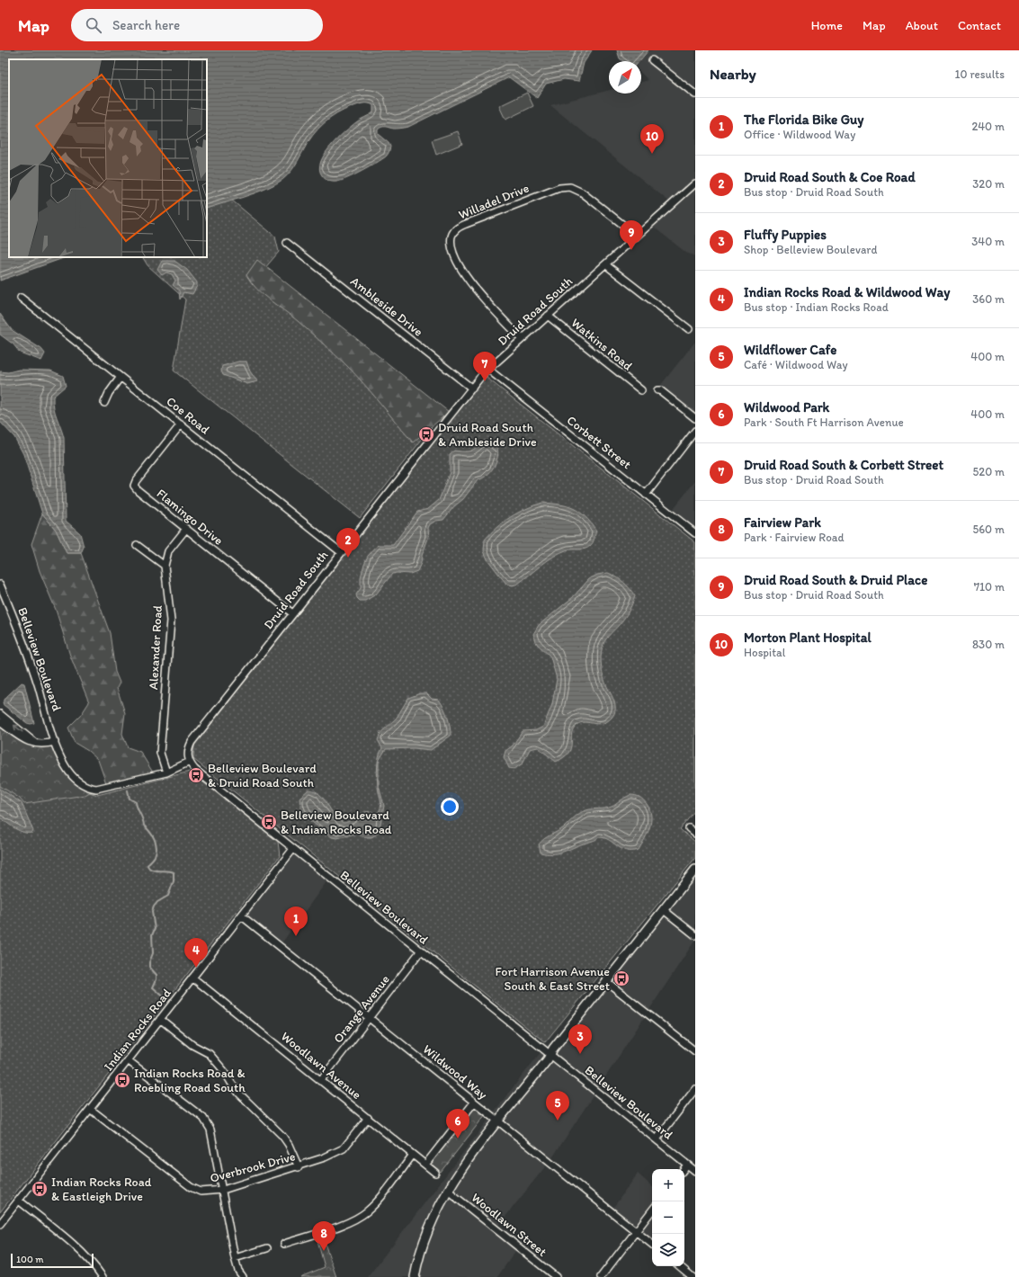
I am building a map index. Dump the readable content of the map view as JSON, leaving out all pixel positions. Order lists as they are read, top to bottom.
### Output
{
  "streets": {
    "street": [
      "Willadel Drive",
      "Ambleside Drive",
      "Druid Road South",
      "Watkins Road",
      "Coe Road",
      "Corbett Street",
      "Flamingo Drive",
      "Alexander Road",
      "Belleview Boulevard",
      "Orange Avenue",
      "Indian Rocks Road",
      "Woodlawn Avenue",
      "Wildwood Way",
      "Overbrook Drive",
      "Woodlawn Street"
    ]
  },
  "crossings": [
    ["Willadel Drive", "Druid Road South"],
    ["Ambleside Drive", "Druid Road South"],
    ["Druid Road South", "Watkins Road"],
    ["Druid Road South", "Coe Road"],
    ["Druid Road South", "Corbett Street"],
    ["Druid Road South", "Flamingo Drive"],
    ["Druid Road South", "Belleview Boulevard"],
    ["Coe Road", "Flamingo Drive"],
    ["Flamingo Drive", "Alexander Road"],
    ["Alexander Road", "Belleview Boulevard"],
    ["Belleview Boulevard", "Orange Avenue"],
    ["Belleview Boulevard", "Indian Rocks Road"],
    ["Orange Avenue", "Woodlawn Avenue"],
    ["Orange Avenue", "Wildwood Way"],
    ["Indian Rocks Road", "Woodlawn Avenue"],
    ["Indian Rocks Road", "Wildwood Way"],
    ["Indian Rocks Road", "Overbrook Drive"],
    ["Woodlawn Avenue", "Overbrook Drive"]
  ],
  "places": {
    "bus stop": [
      "Druid Road South & Ambleside Drive",
      "Belleview Boulevard & Druid Road South",
      "Belleview Boulevard & Indian Rocks Road",
      "Fort Harrison Avenue South & East Street",
      "Indian Rocks Road & Roebling Road South",
      "Indian Rocks Road & Eastleigh Drive"
    ]
  },
  "scale_bar": "100 m",
  "north": "top right",
  "page": {
    "header": "Map",
    "search": "Search here",
    "nav": [
      "Home",
      "Map",
      "About",
      "Contact"
    ],
    "heading": ["Nearby", "10 results"],
    "list": [
      {
        "mark": "1",
        "name": "The Florida Bike Guy",
        "note": "Office · Wildwood Way",
        "value": "240 m"
      },
      {
        "mark": "2",
        "name": "Druid Road South & Coe Road",
        "note": "Bus stop · Druid Road South",
        "value": "320 m"
      },
      {
        "mark": "3",
        "name": "Fluffy Puppies",
        "note": "Shop · Belleview Boulevard",
        "value": "340 m"
      },
      {
        "mark": "4",
        "name": "Indian Rocks Road & Wildwood Way",
        "note": "Bus stop · Indian Rocks Road",
        "value": "360 m"
      },
      {
        "mark": "5",
        "name": "Wildflower Cafe",
        "note": "Café · Wildwood Way",
        "value": "400 m"
      },
      {
        "mark": "6",
        "name": "Wildwood Park",
        "note": "Park · South Ft Harrison Avenue",
        "value": "400 m"
      },
      {
        "mark": "7",
        "name": "Druid Road South & Corbett Street",
        "note": "Bus stop · Druid Road South",
        "value": "520 m"
      },
      {
        "mark": "8",
        "name": "Fairview Park",
        "note": "Park · Fairview Road",
        "value": "560 m"
      },
      {
        "mark": "9",
        "name": "Druid Road South & Druid Place",
        "note": "Bus stop · Druid Road South",
        "value": "710 m"
      },
      {
        "mark": "10",
        "name": "Morton Plant Hospital",
        "note": "Hospital",
        "value": "830 m"
      }
    ],
    "pins": [
      "10",
      "9",
      "7",
      "2",
      "1",
      "4",
      "3",
      "5",
      "6",
      "8"
    ],
    "map_buttons": ["+", "−"],
    "scale": "100 m"
  }
}
